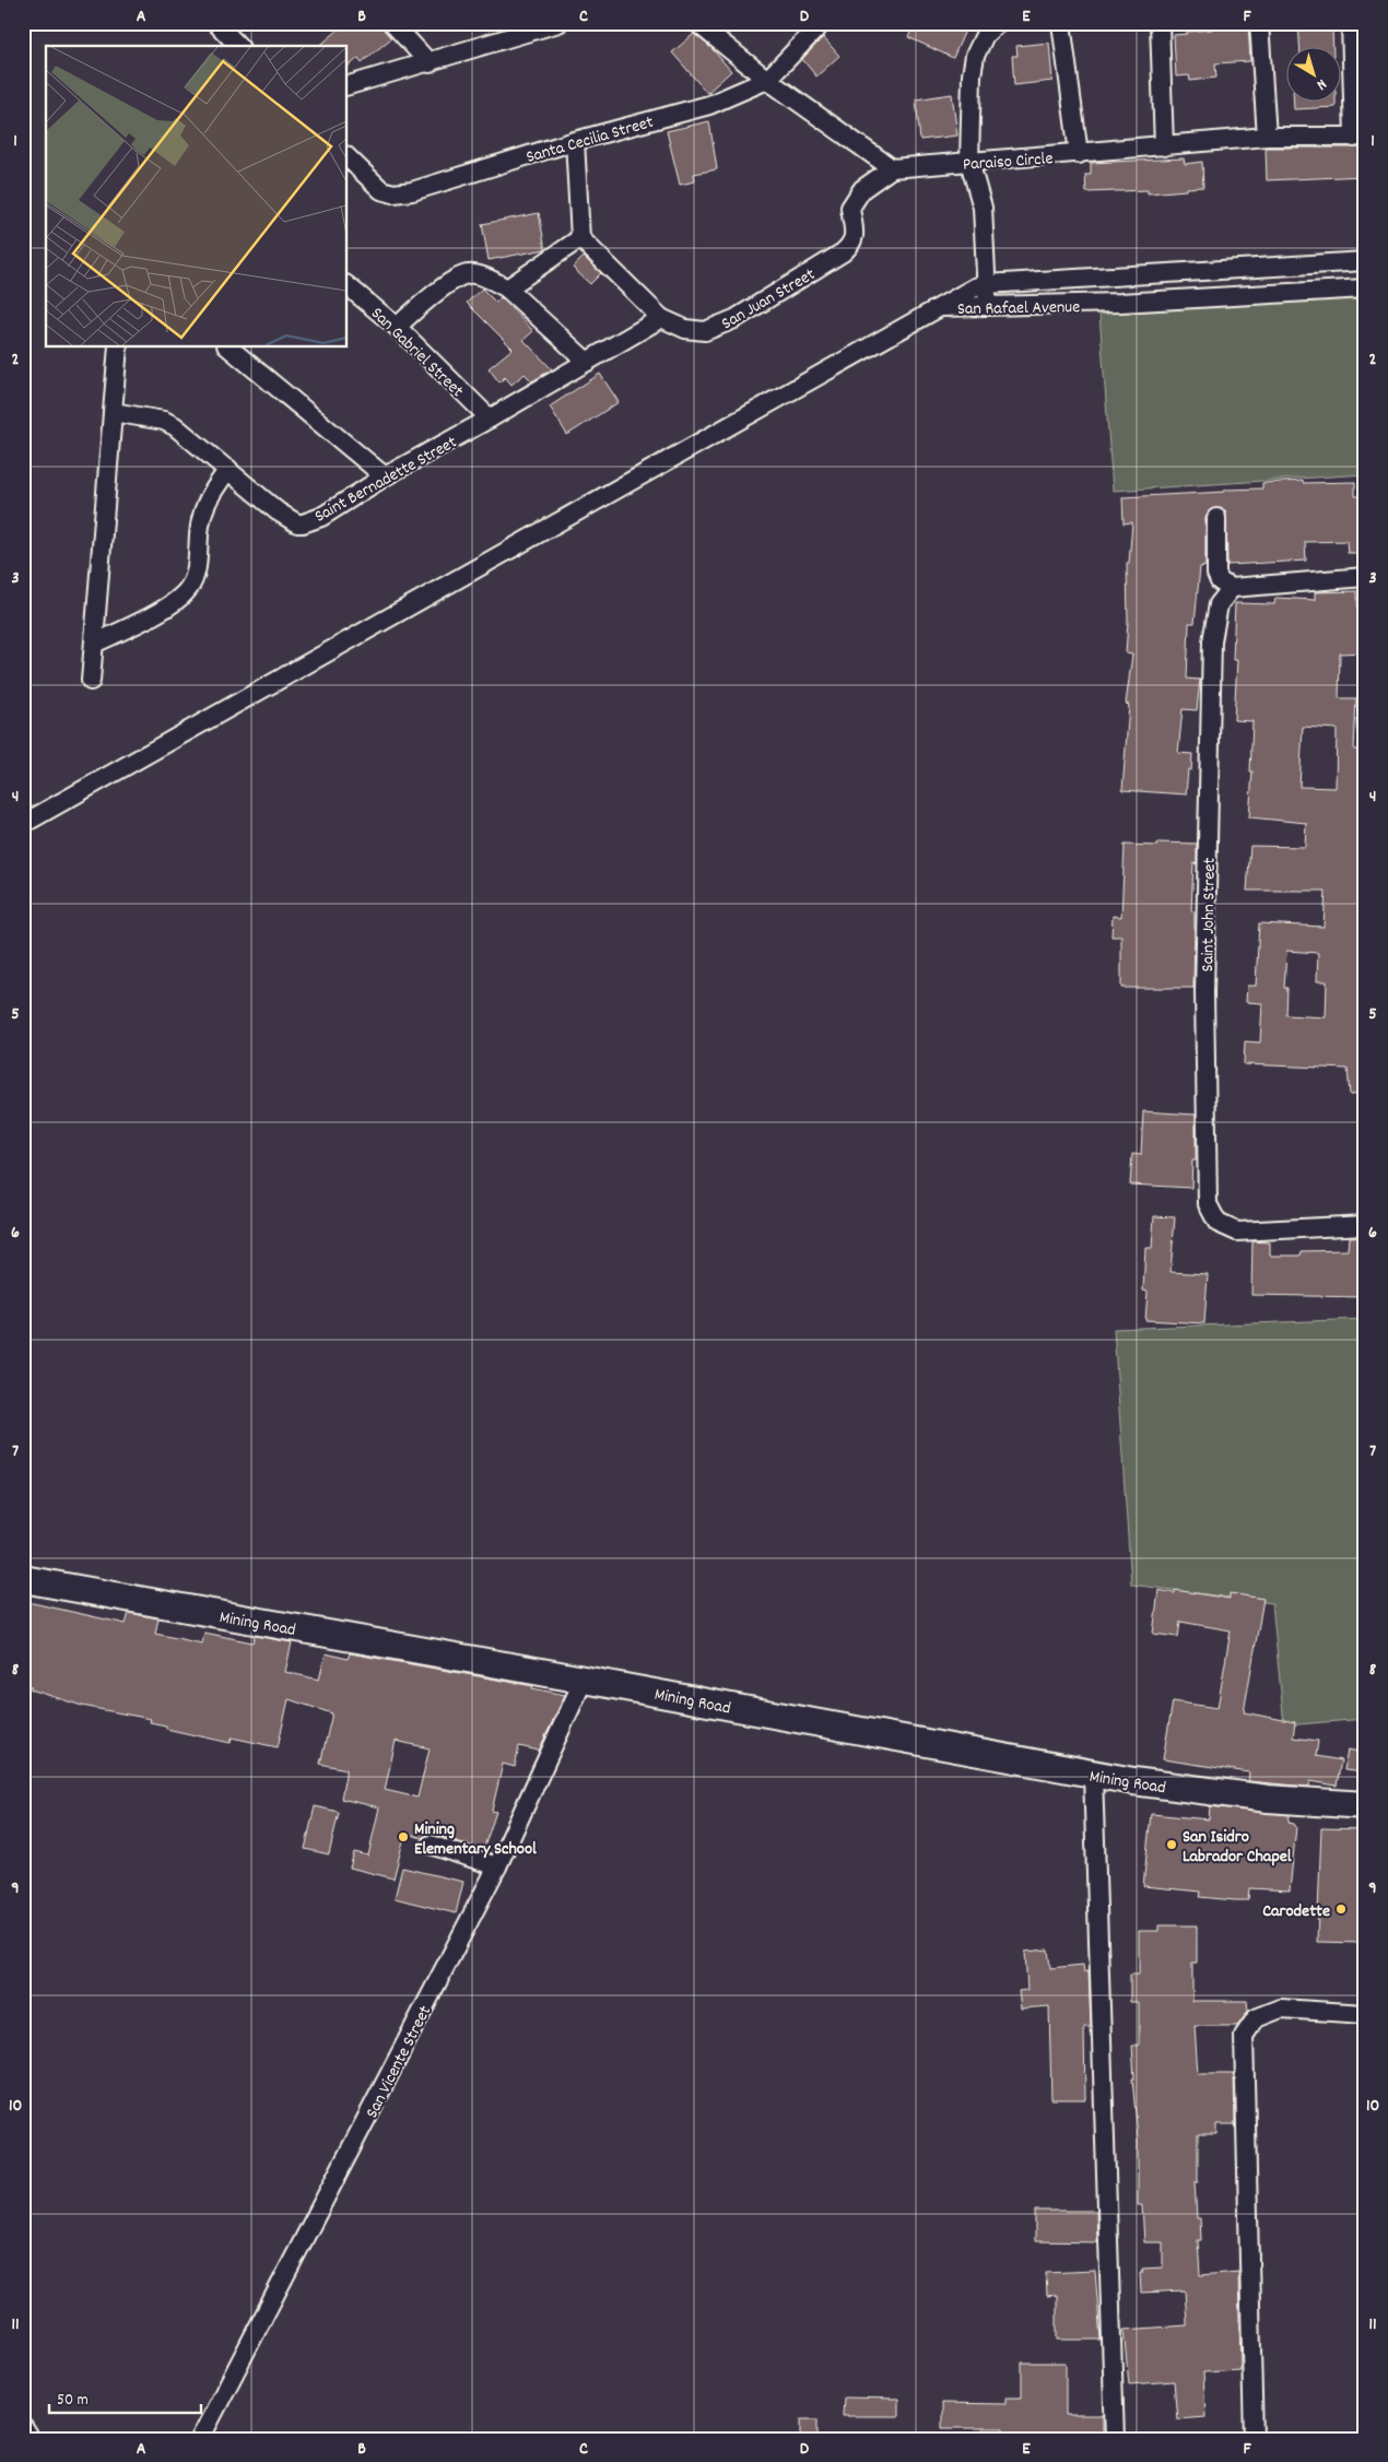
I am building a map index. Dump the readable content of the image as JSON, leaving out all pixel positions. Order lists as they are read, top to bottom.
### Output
{
  "streets": {
    "street": [
      "Santa Cecilia Street",
      "Paraiso Circle",
      "San Juan Street",
      "San Rafael Avenue",
      "San Gabriel Street",
      "Saint Bernadette Street",
      "Saint John Street",
      "Mining Road",
      "San Vicente Street"
    ]
  },
  "crossings": [
    ["Paraiso Circle", "San Juan Street"],
    ["San Juan Street", "Saint Bernadette Street"],
    ["San Gabriel Street", "Saint Bernadette Street"],
    ["Mining Road", "San Vicente Street"]
  ],
  "places": ["Mining Elementary School", "San Isidro Labrador Chapel", "Carodette"],
  "scale_bar": "50 m",
  "north": "bottom right",
  "grid": {
    "columns": [
      "A",
      "B",
      "C",
      "D",
      "E",
      "F"
    ],
    "rows": [
      "1",
      "2",
      "3",
      "4",
      "5",
      "6",
      "7",
      "8",
      "9",
      "10",
      "11"
    ]
  }
}
